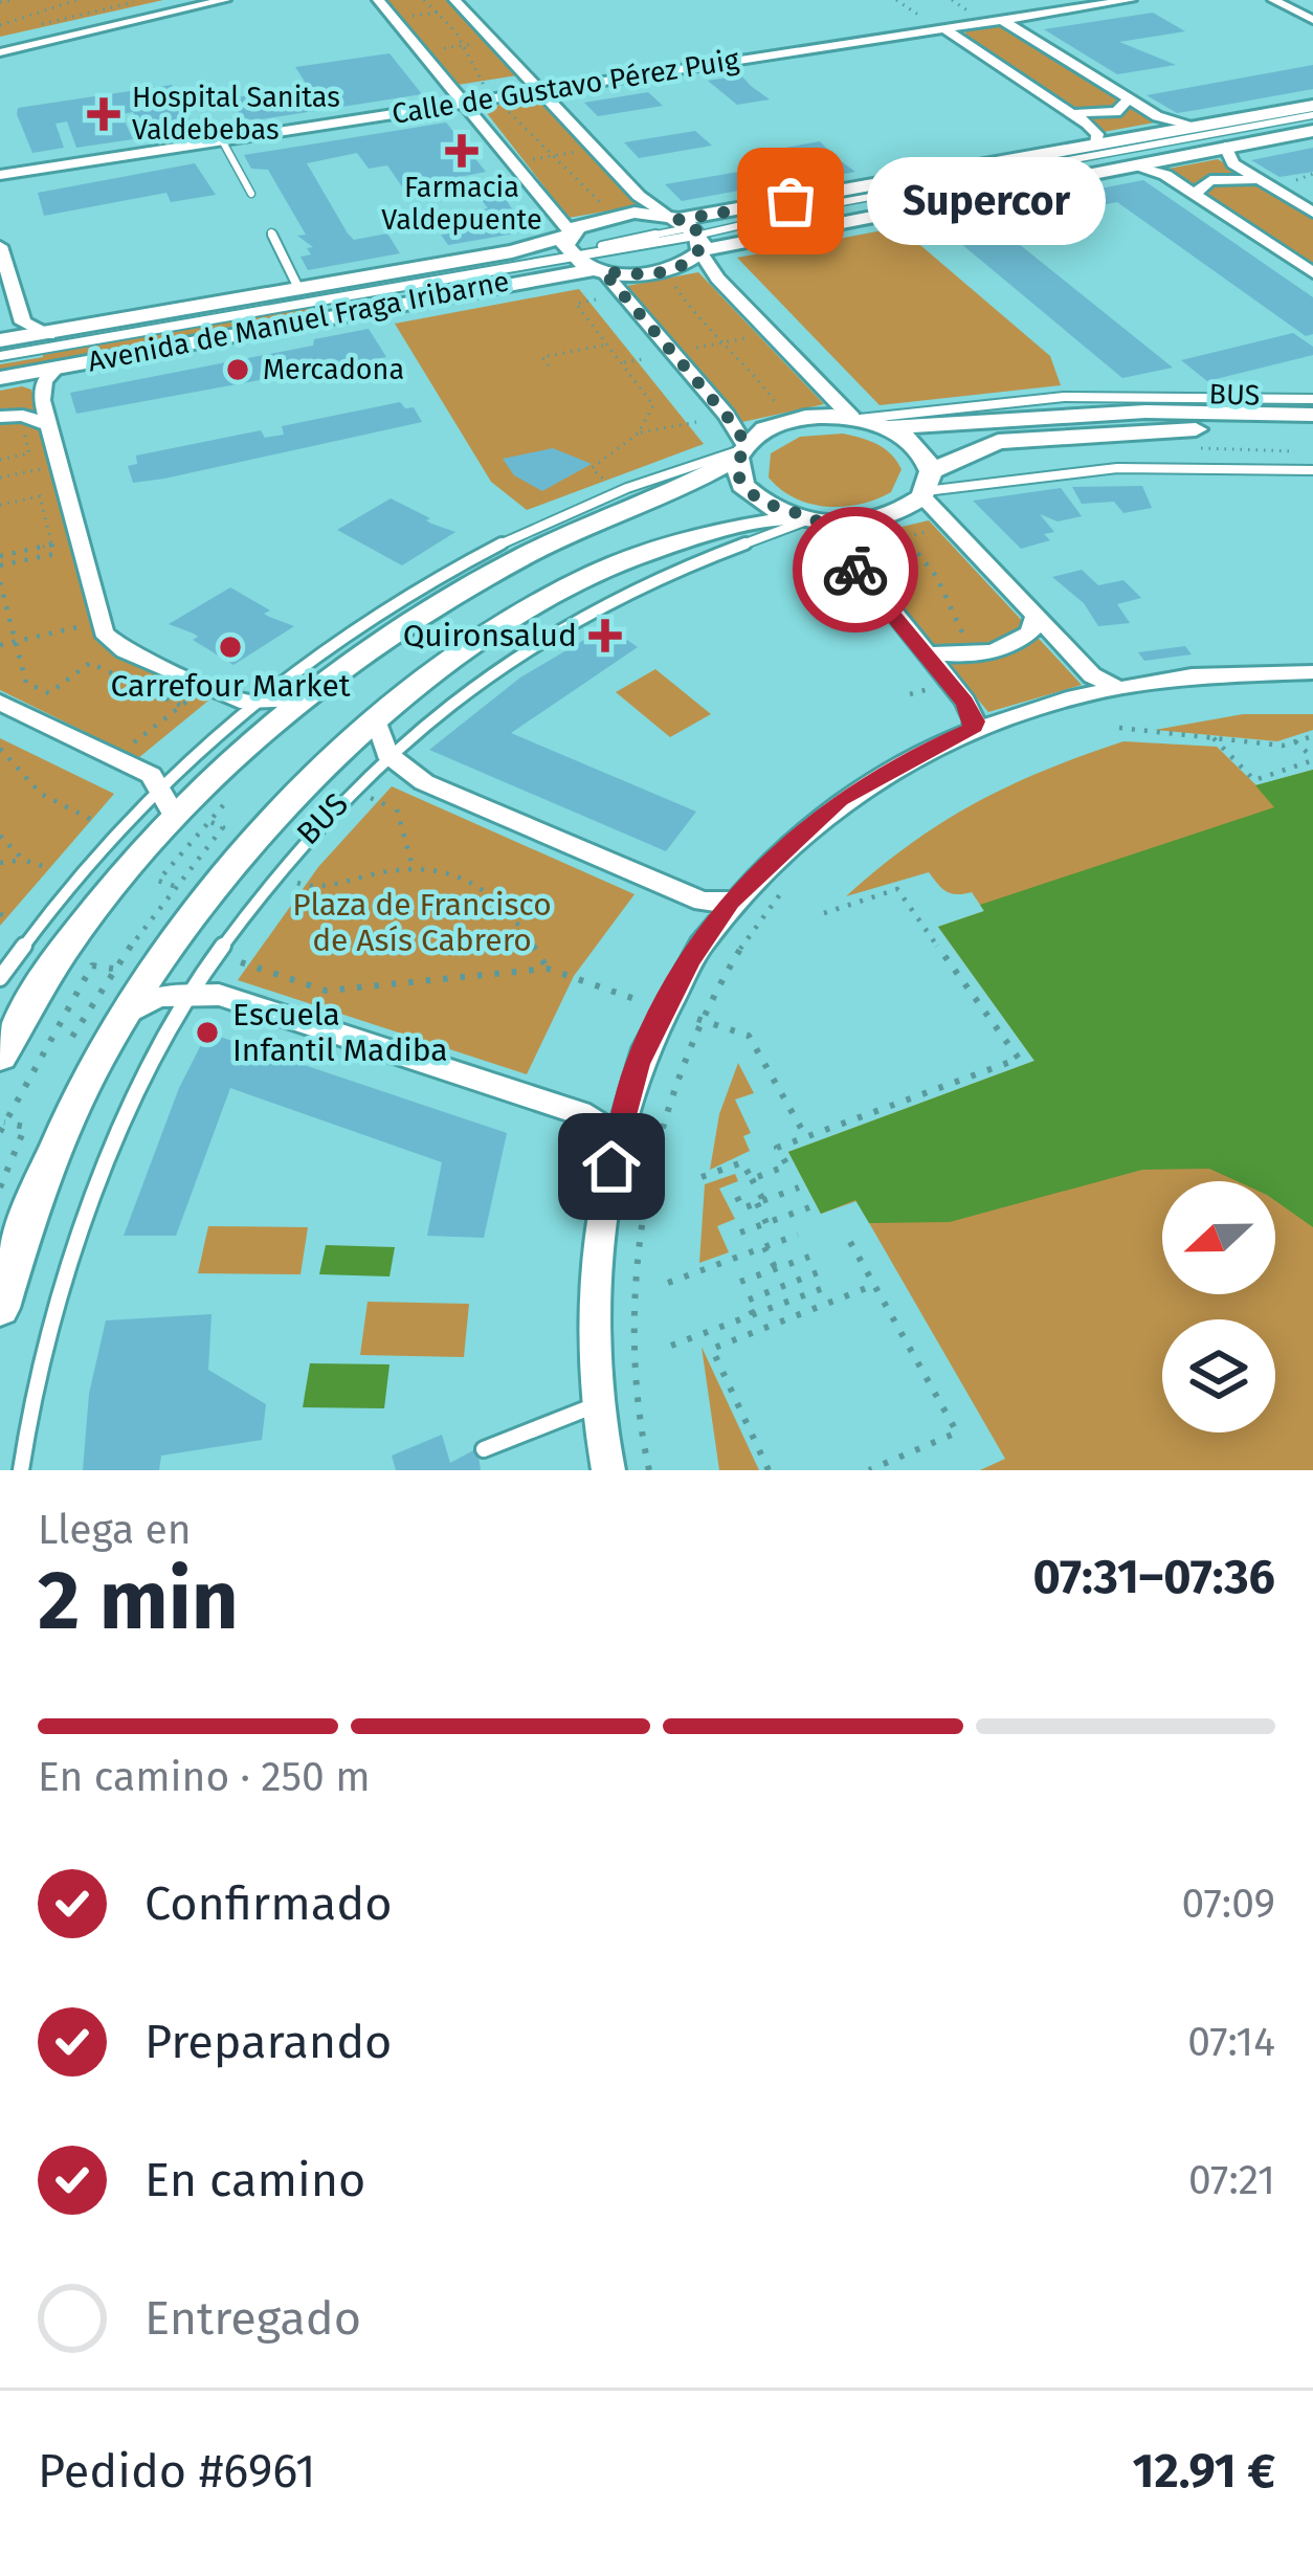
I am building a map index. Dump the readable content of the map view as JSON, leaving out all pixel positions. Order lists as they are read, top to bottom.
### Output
{
  "streets": {
    "street": ["Calle de Gustavo Pérez Puig", "Avenida de Manuel Fraga Iribarne"],
    "lane": ["BUS"]
  },
  "parks": ["Plaza de Francisco de Asís Cabrero"],
  "places": {
    "health": ["Hospital Sanitas Valdebebas", "Farmacia Valdepuente", "Quironsalud"],
    "other": [
      "Supercor",
      "Mercadona",
      "Carrefour Market",
      "Escuela Infantil Madiba"
    ]
  },
  "north": "left",
  "page": {
    "bubble": "Supercor",
    "heading": ["2 min", "Llega en", "07:31–07:36"],
    "panel": ["Pedido #6961", "12.91 €"],
    "bar": "En camino · 250 m",
    "list": [
      ["Confirmado", "07:09"],
      ["Preparando", "07:14"],
      ["En camino", "07:21"],
      "Entregado"
    ]
  }
}
